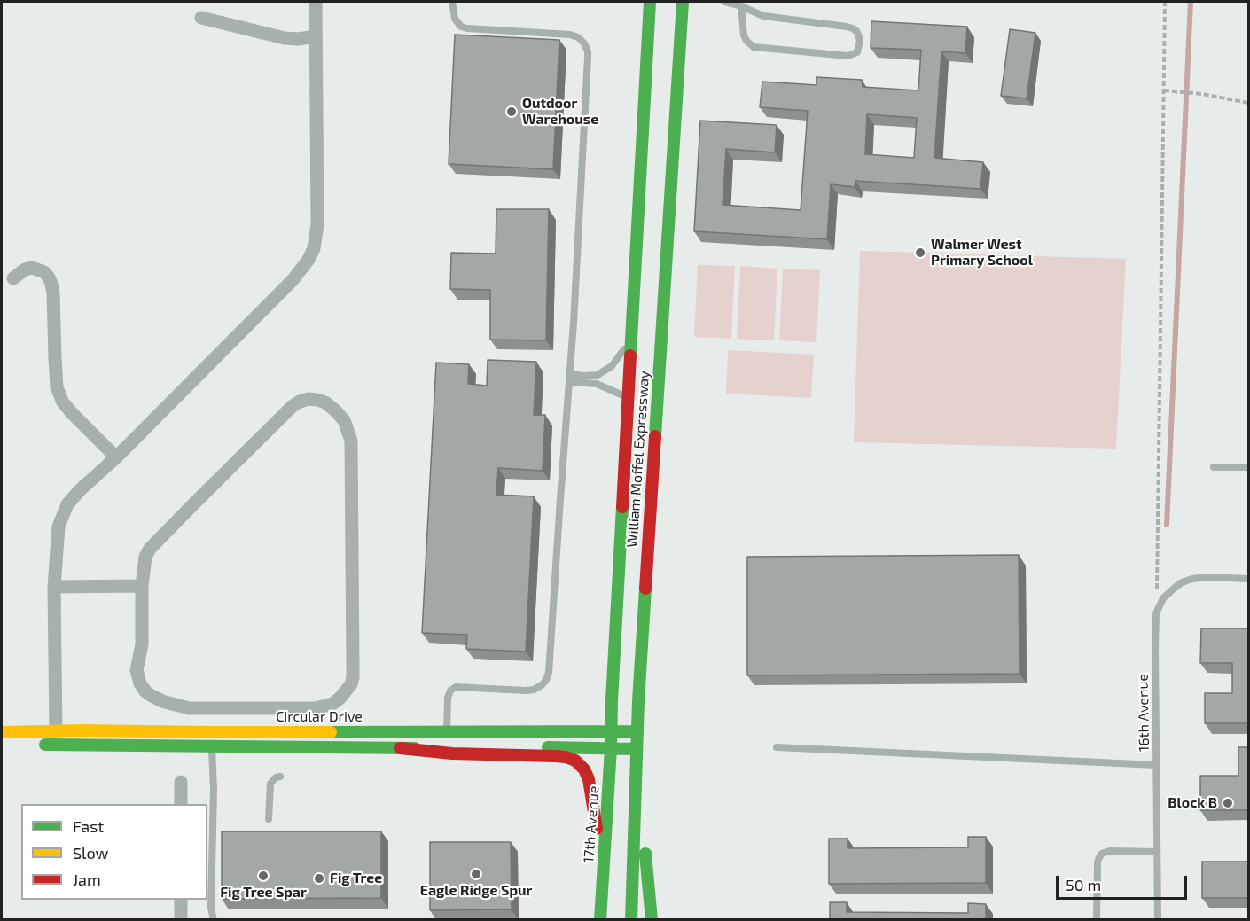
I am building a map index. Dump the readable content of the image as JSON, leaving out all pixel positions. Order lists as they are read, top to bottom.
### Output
{
  "streets": {
    "main road": ["William Moffet Expressway", "Circular Drive", "17th Avenue"],
    "lane": ["16th Avenue"]
  },
  "crossings": [
    ["William Moffet Expressway", "Circular Drive"],
    ["William Moffet Expressway", "17th Avenue"],
    ["Circular Drive", "17th Avenue"]
  ],
  "places": [
    "Outdoor Warehouse",
    "Walmer West Primary School",
    "Block B",
    "Eagle Ridge Spur",
    "Fig Tree Spar",
    "Fig Tree"
  ],
  "legend": ["Fast", "Slow", "Jam"],
  "scale_bar": "50 m"
}
